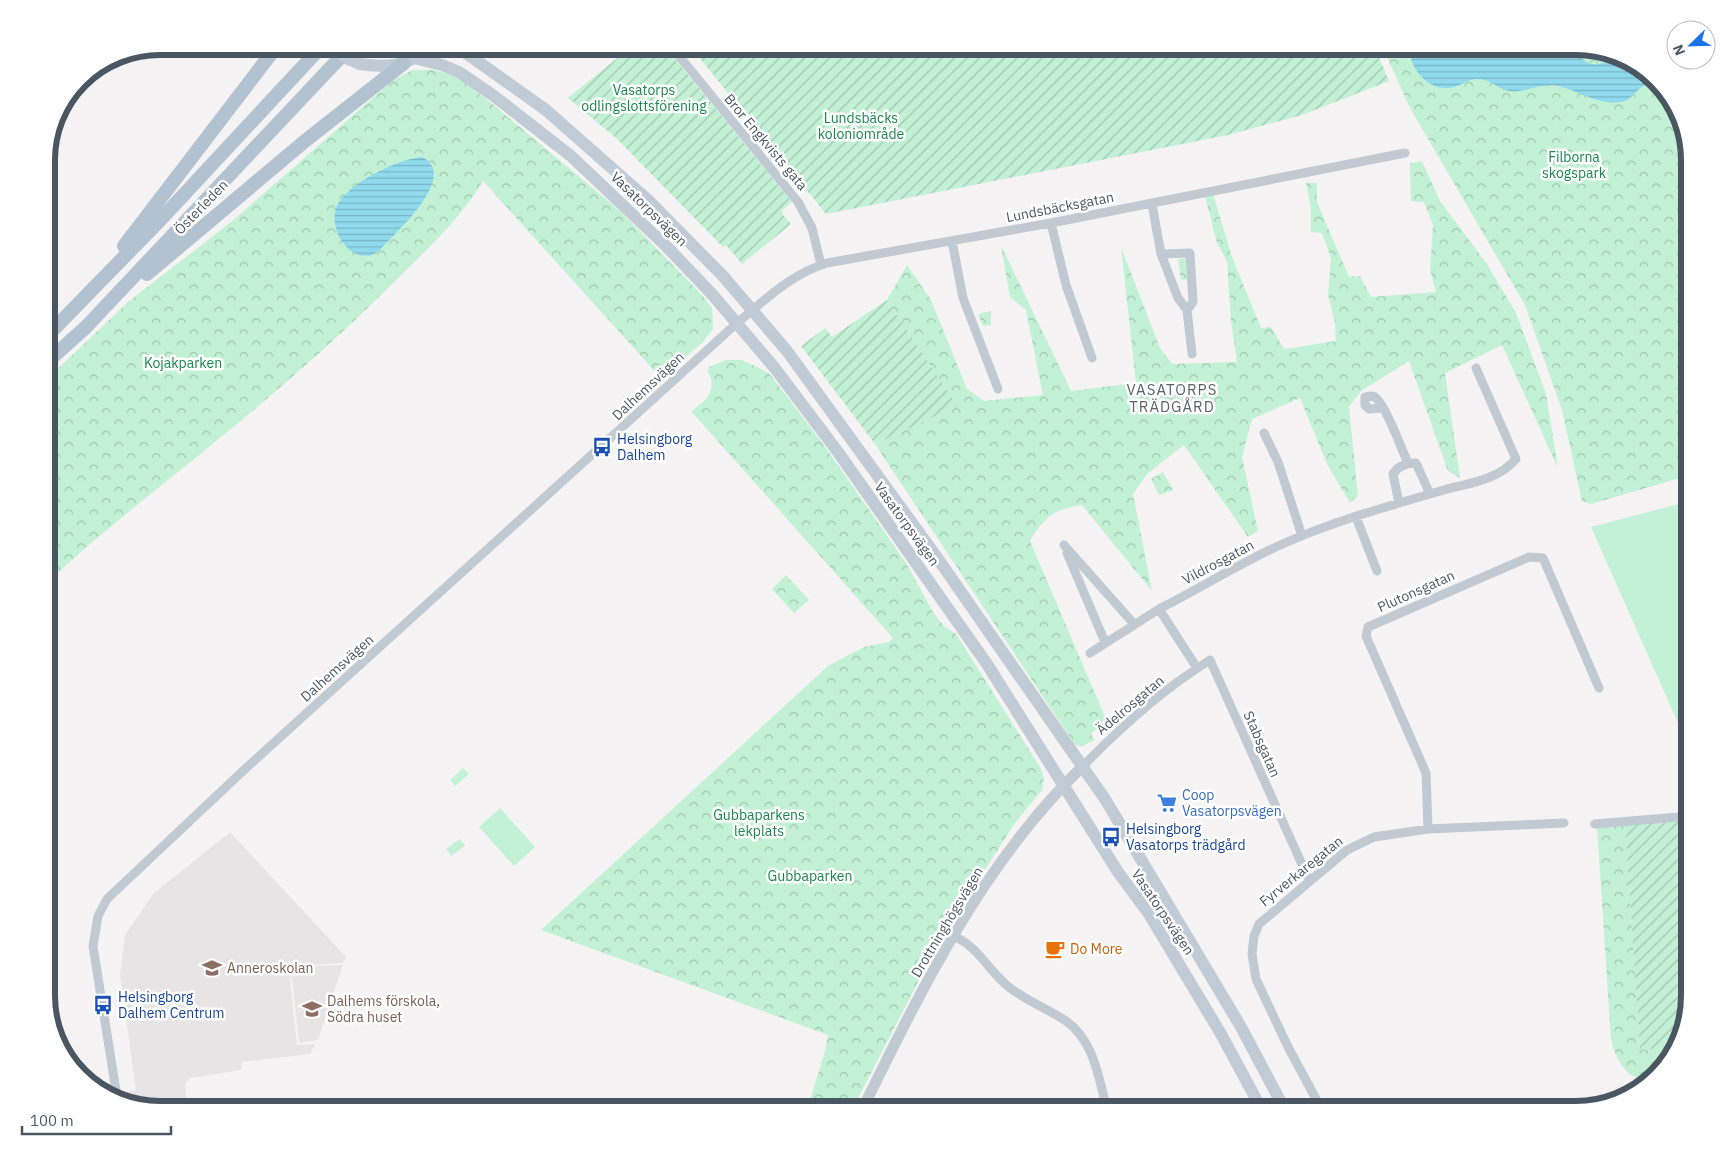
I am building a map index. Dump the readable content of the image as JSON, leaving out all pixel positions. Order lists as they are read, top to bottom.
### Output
{
  "streets": {
    "main road": ["Österleden", "Vasatorpsvägen"],
    "street": [
      "Bror Engkvists gata",
      "Lundsbäcksgatan",
      "Dalhemsvägen",
      "Vildrosgatan",
      "Plutonsgatan",
      "Ädelrosgatan",
      "Stabsgatan",
      "Fyrverkaregatan",
      "Drottninghögsvägen"
    ]
  },
  "crossings": [
    ["Bror Engkvists gata", "Lundsbäcksgatan"],
    ["Lundsbäcksgatan", "Vasatorpsvägen"],
    ["Lundsbäcksgatan", "Dalhemsvägen"],
    ["Vasatorpsvägen", "Dalhemsvägen"],
    ["Vasatorpsvägen", "Ädelrosgatan"],
    ["Vasatorpsvägen", "Drottninghögsvägen"],
    ["Plutonsgatan", "Fyrverkaregatan"],
    ["Ädelrosgatan", "Stabsgatan"],
    ["Ädelrosgatan", "Drottninghögsvägen"],
    ["Stabsgatan", "Fyrverkaregatan"]
  ],
  "districts": ["VASATORPS TRÄDGÅRD"],
  "parks": [
    "Vasatorps odlingslottsförening",
    "Lundsbäcks koloniområde",
    "Filborna skogspark",
    "Kojakparken",
    "Gubbaparkens lekplats",
    "Gubbaparken"
  ],
  "places": {
    "bus stop": ["Helsingborg Dalhem", "Helsingborg Vasatorps trädgård", "Helsingborg Dalhem Centrum"],
    "supermarket": ["Coop Vasatorpsvägen"],
    "cafe": ["Do More"],
    "school or university": ["Anneroskolan", "Dalhems förskola, Södra huset"]
  },
  "scale_bar": "100 m",
  "north": "bottom left"
}
